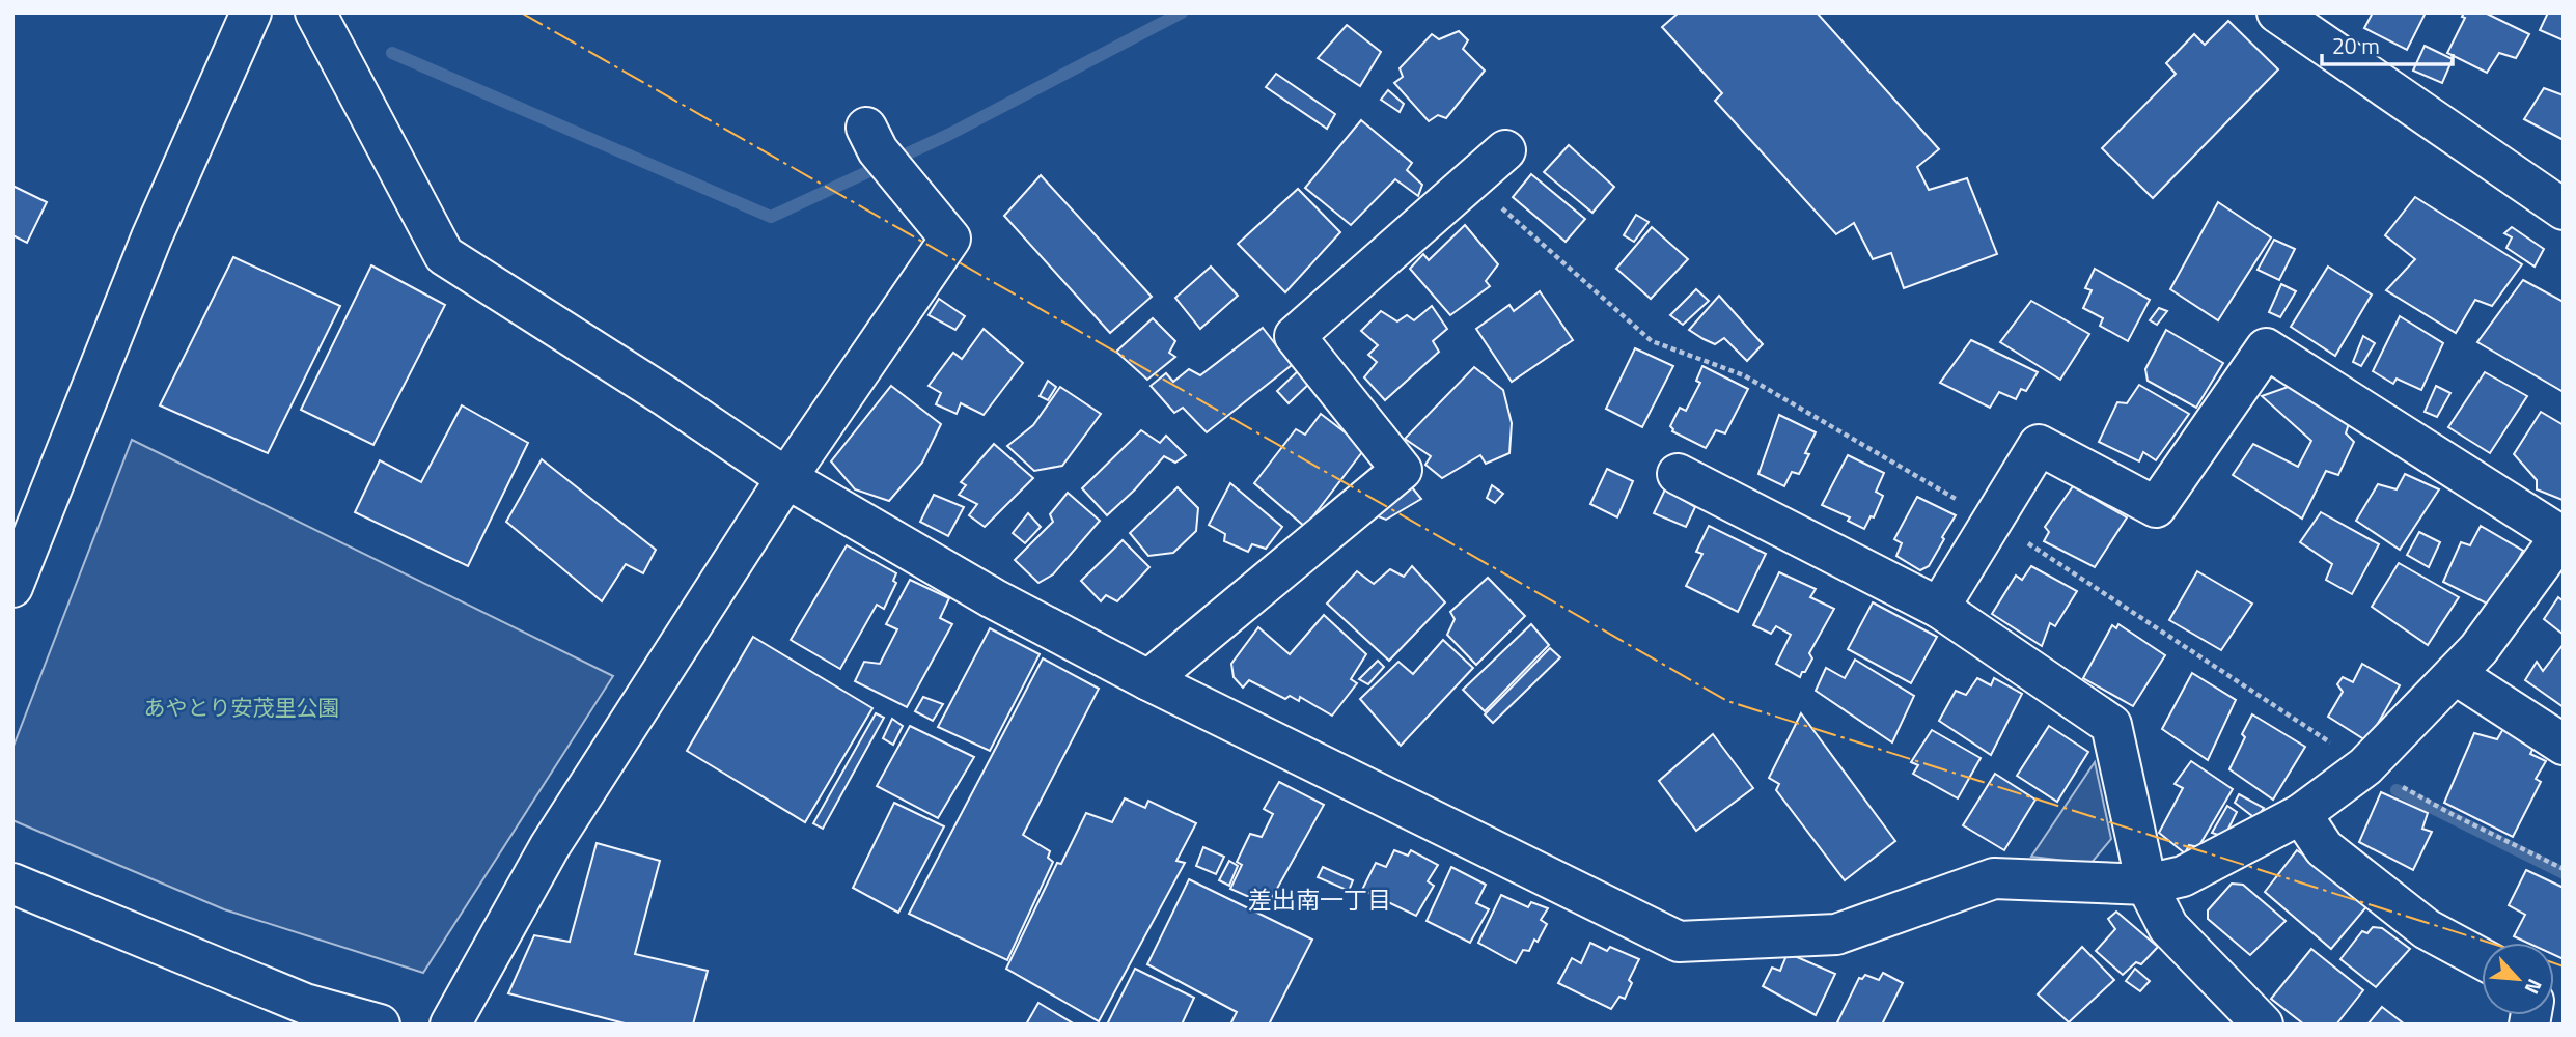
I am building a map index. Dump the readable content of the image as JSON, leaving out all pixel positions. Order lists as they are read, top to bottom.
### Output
{
  "districts": ["差出南一丁目"],
  "parks": ["あやとり安茂里公園"],
  "scale_bar": "20 m",
  "north": "bottom right"
}
